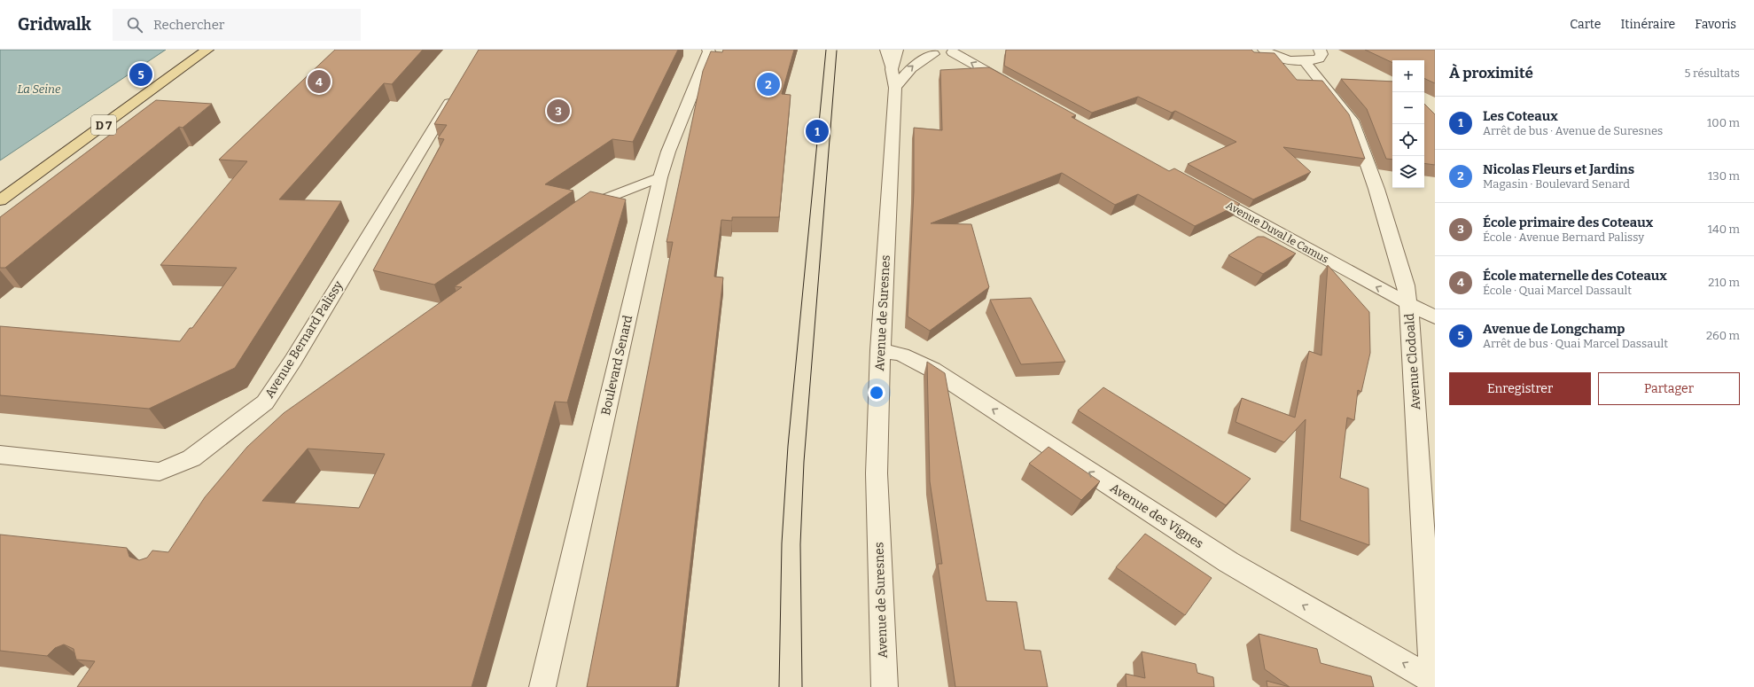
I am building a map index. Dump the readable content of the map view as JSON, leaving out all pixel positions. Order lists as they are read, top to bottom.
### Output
{
  "streets": {
    "main road": ["D 7"],
    "street": [
      "Avenue Duval le Camus",
      "Avenue de Suresnes",
      "Avenue Bernard Palissy",
      "Avenue Clodoald",
      "Boulevard Senard",
      "Avenue des Vignes"
    ]
  },
  "crossings": [
    ["Avenue Duval le Camus", "Avenue Clodoald"],
    ["Avenue de Suresnes", "Avenue des Vignes"],
    ["Avenue Clodoald", "Avenue des Vignes"]
  ],
  "one_way": ["Avenue Duval le Camus", "Avenue des Vignes"],
  "water": ["La Seine"],
  "page": {
    "header": "Gridwalk",
    "search": "Rechercher",
    "nav": ["Carte", "Itinéraire", "Favoris"],
    "heading": ["À proximité", "5 résultats"],
    "map_buttons": ["+", "−"],
    "pins": [
      "5",
      "4",
      "2",
      "3",
      "1"
    ],
    "list": [
      {
        "mark": "1",
        "name": "Les Coteaux",
        "note": "Arrêt de bus · Avenue de Suresnes",
        "value": "100 m"
      },
      {
        "mark": "2",
        "name": "Nicolas Fleurs et Jardins",
        "note": "Magasin · Boulevard Senard",
        "value": "130 m"
      },
      {
        "mark": "3",
        "name": "École primaire des Coteaux",
        "note": "École · Avenue Bernard Palissy",
        "value": "140 m"
      },
      {
        "mark": "4",
        "name": "École maternelle des Coteaux",
        "note": "École · Quai Marcel Dassault",
        "value": "210 m"
      },
      {
        "mark": "5",
        "name": "Avenue de Longchamp",
        "note": "Arrêt de bus · Quai Marcel Dassault",
        "value": "260 m"
      }
    ],
    "buttons": ["Enregistrer", "Partager"]
  }
}
